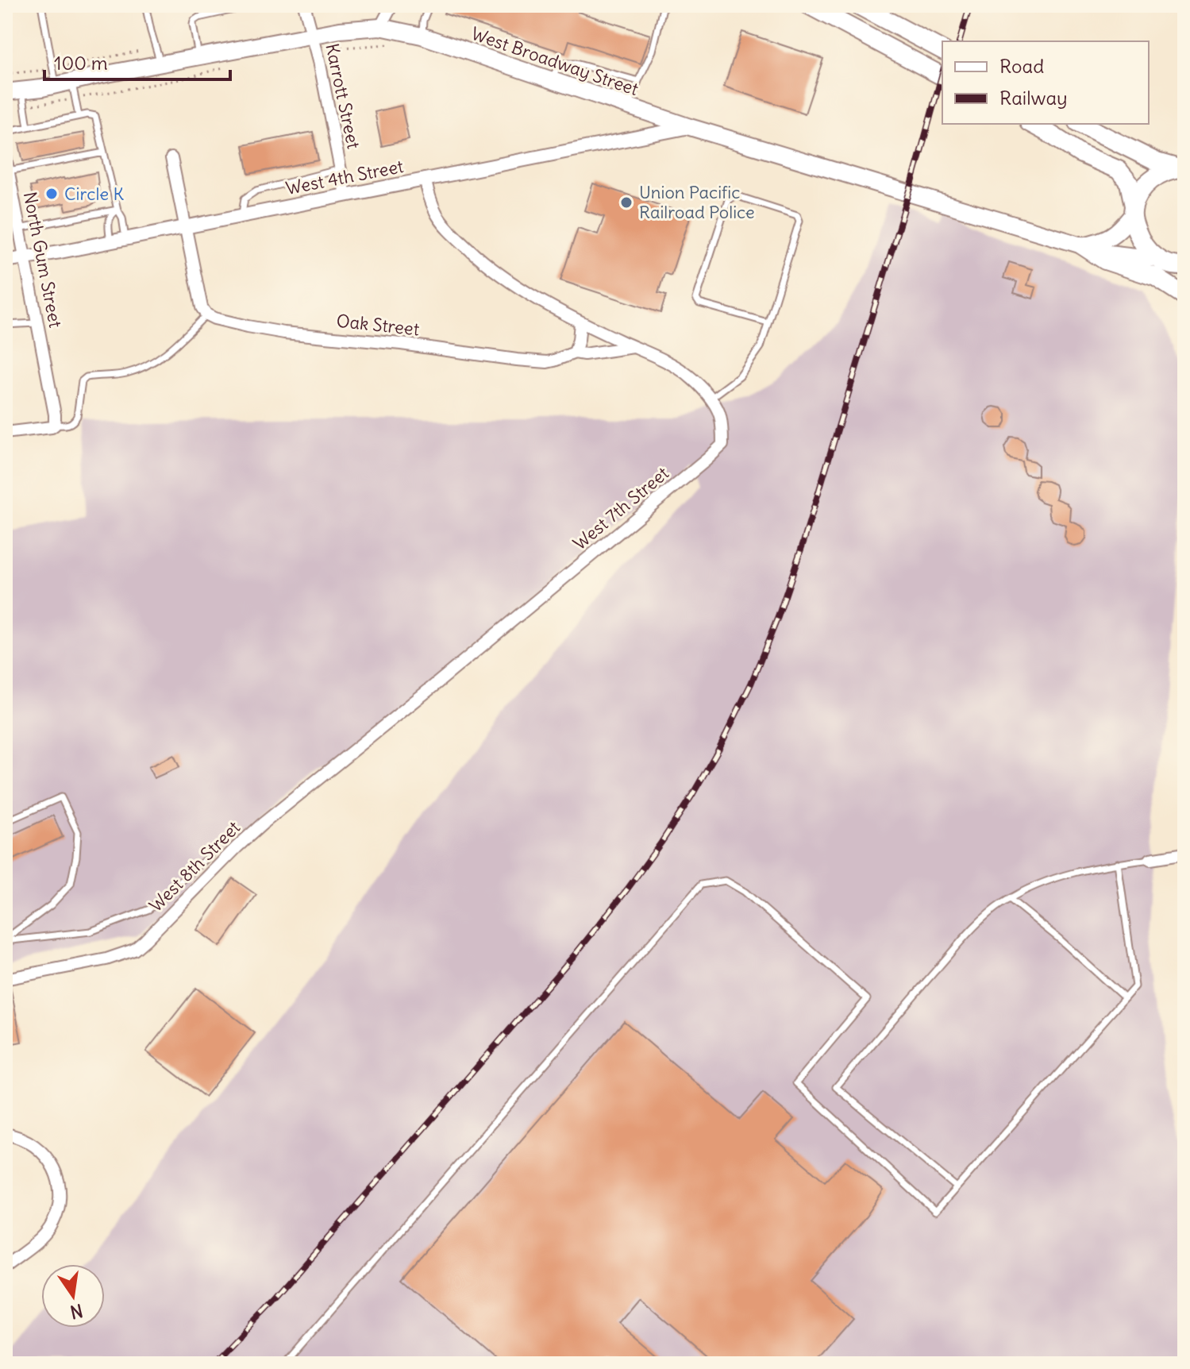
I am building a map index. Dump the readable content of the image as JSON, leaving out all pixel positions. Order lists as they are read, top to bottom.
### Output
{
  "streets": {
    "main road": ["West Broadway Street"],
    "street": [
      "Karrott Street",
      "West 4th Street",
      "North Gum Street",
      "Oak Street",
      "West 7th Street",
      "West 8th Street"
    ]
  },
  "crossings": [
    ["West Broadway Street", "Karrott Street"],
    ["West Broadway Street", "West 4th Street"],
    ["Karrott Street", "West 4th Street"],
    ["West 4th Street", "North Gum Street"],
    ["Oak Street", "West 7th Street"],
    ["West 7th Street", "West 8th Street"]
  ],
  "places": ["Circle K", "Union Pacific Railroad Police"],
  "legend": ["Road", "Railway"],
  "scale_bar": "100 m",
  "north": "bottom"
}
